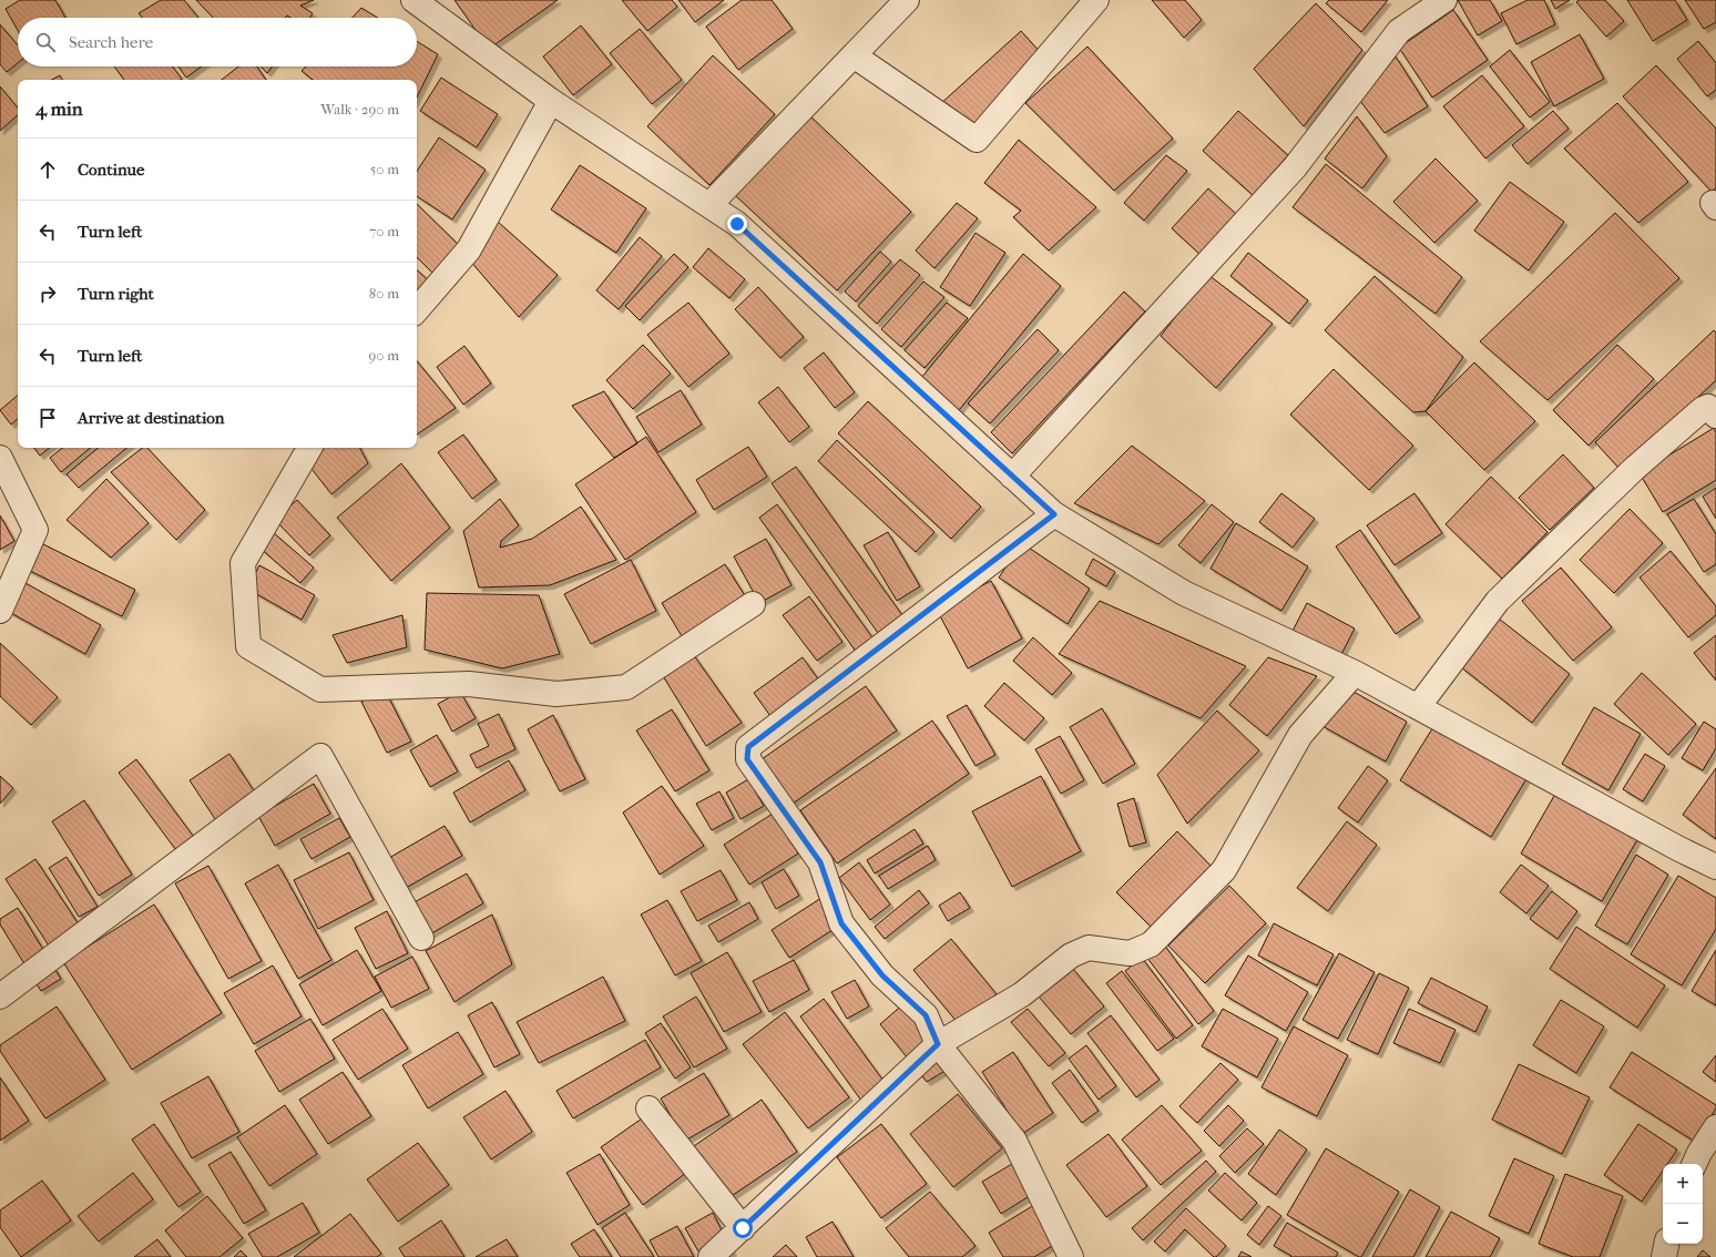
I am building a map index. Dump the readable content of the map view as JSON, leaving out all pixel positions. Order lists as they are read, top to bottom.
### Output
{
  "page": {
    "search": "Search here",
    "heading": ["4 min", "Walk · 290 m"],
    "list": [
      ["Continue", "50 m"],
      ["Turn left", "70 m"],
      ["Turn right", "80 m"],
      ["Turn left", "90 m"],
      "Arrive at destination"
    ],
    "map_buttons": ["+", "−"]
  }
}
